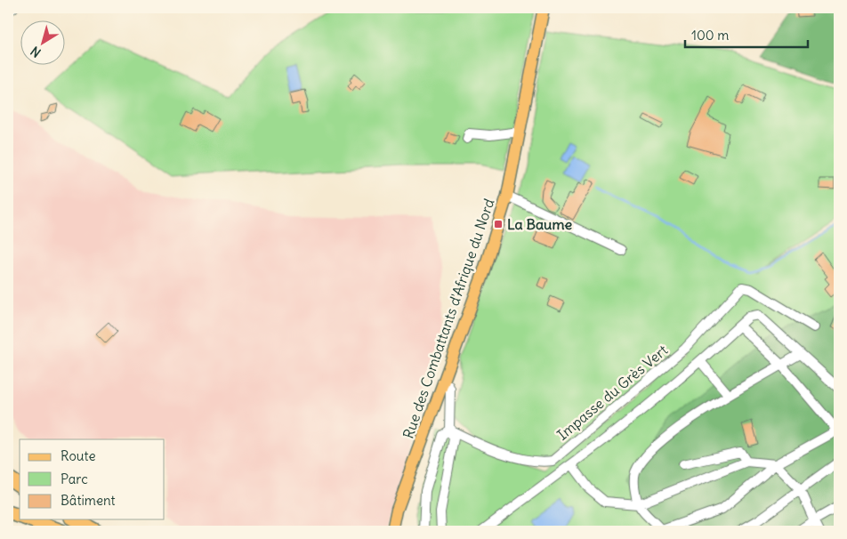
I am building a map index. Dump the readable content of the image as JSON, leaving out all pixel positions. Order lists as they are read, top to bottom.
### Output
{
  "streets": {
    "main road": ["Rue des Combattants d'Afrique du Nord"],
    "street": ["Impasse du Grès Vert"]
  },
  "places": {
    "transit": ["La Baume"]
  },
  "legend": ["Route", "Parc", "Bâtiment"],
  "scale_bar": "100 m",
  "north": "bottom left"
}
